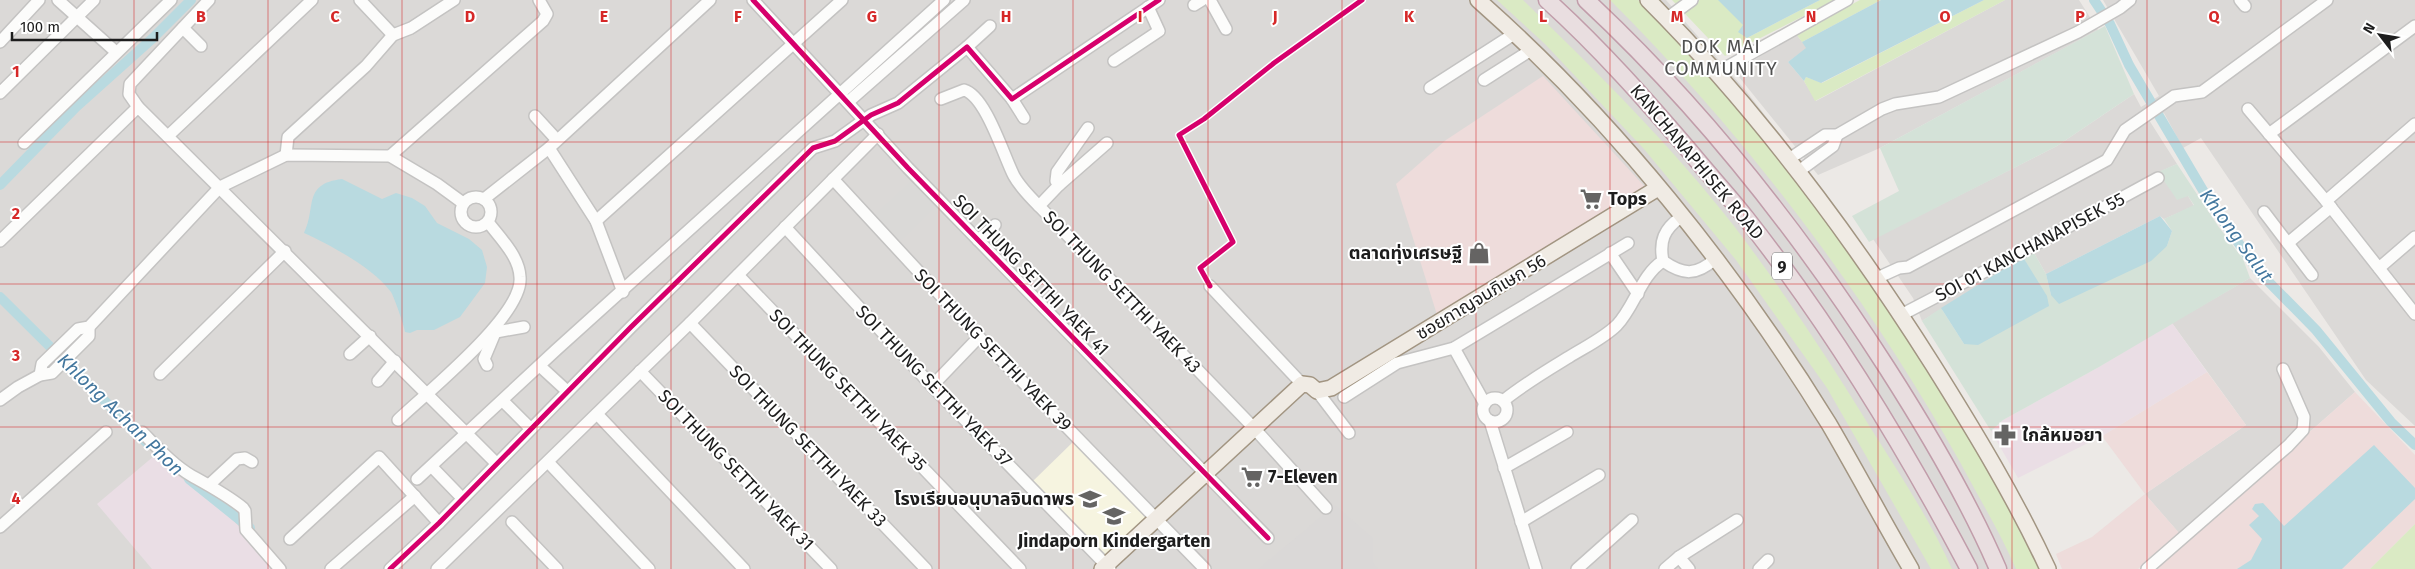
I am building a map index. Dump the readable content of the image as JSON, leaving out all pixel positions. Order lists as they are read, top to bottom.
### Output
{
  "streets": {
    "highway": ["KANCHANAPHISEK ROAD", "9"],
    "main road": ["ซอยกาญจนภิเษก 56"],
    "street": [
      "SOI 01 KANCHANAPISEK 55",
      "SOI THUNG SETTHI YAEK 41",
      "SOI THUNG SETTHI YAEK 43",
      "SOI THUNG SETTHI YAEK 39",
      "SOI THUNG SETTHI YAEK 37",
      "SOI THUNG SETTHI YAEK 35",
      "SOI THUNG SETTHI YAEK 33",
      "SOI THUNG SETTHI YAEK 31"
    ]
  },
  "districts": ["DOK MAI COMMUNITY"],
  "water": ["Khlong Salut", "Khlong Achan Phon"],
  "places": {
    "supermarket": ["Tops", "7-Eleven"],
    "shop": ["ตลาดทุ่งเศรษฐี"],
    "pharmacy": ["ใกล้หมอยา"],
    "school or university": ["โรงเรียนอนุบาลจินดาพร", "Jindaporn Kindergarten"]
  },
  "scale_bar": "100 m",
  "north": "top left",
  "grid": {
    "columns": [
      "B",
      "C",
      "D",
      "E",
      "F",
      "G",
      "H",
      "I",
      "J",
      "K",
      "L",
      "M",
      "N",
      "O",
      "P",
      "Q"
    ],
    "rows": [
      "1",
      "2",
      "3",
      "4"
    ]
  }
}
